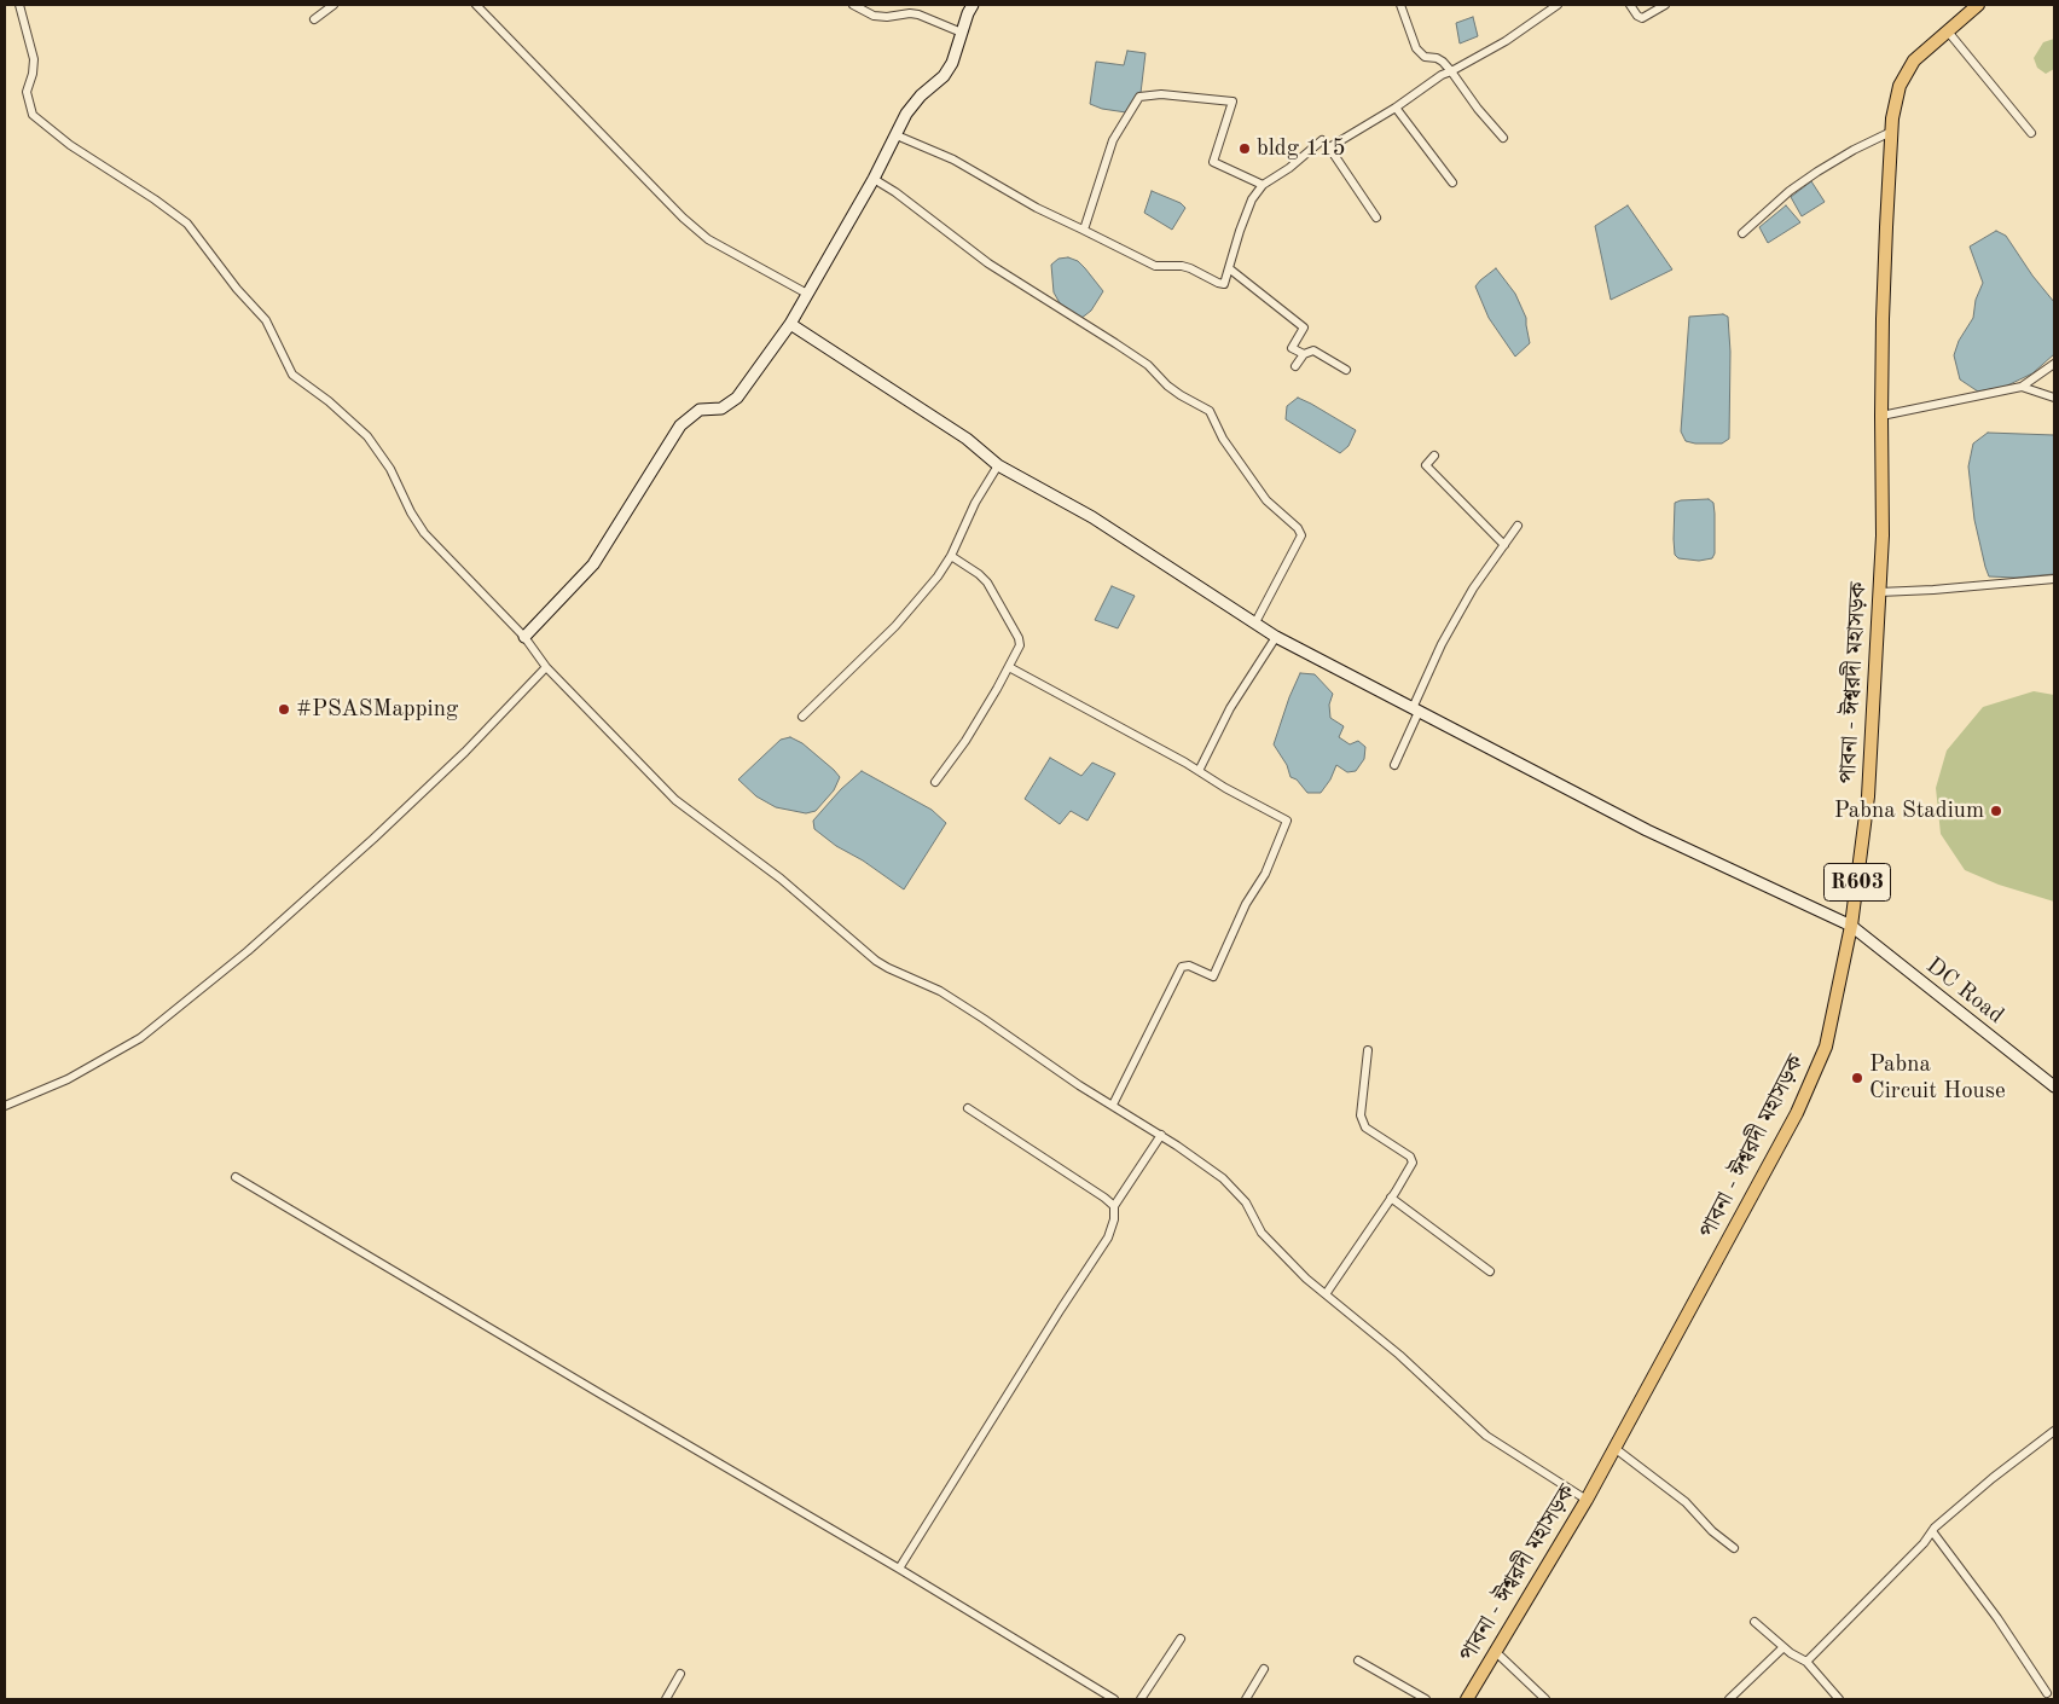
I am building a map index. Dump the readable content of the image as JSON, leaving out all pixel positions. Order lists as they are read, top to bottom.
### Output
{
  "streets": {
    "main road": ["পাবনা - ঈশ্বরদী মহাসড়ক", "R603"],
    "street": ["DC Road"]
  },
  "crossings": [
    ["পাবনা - ঈশ্বরদী মহাসড়ক", "DC Road"]
  ],
  "places": [
    "bldg 115",
    "#PSASMapping",
    "Pabna Stadium",
    "Pabna Circuit House"
  ]
}
